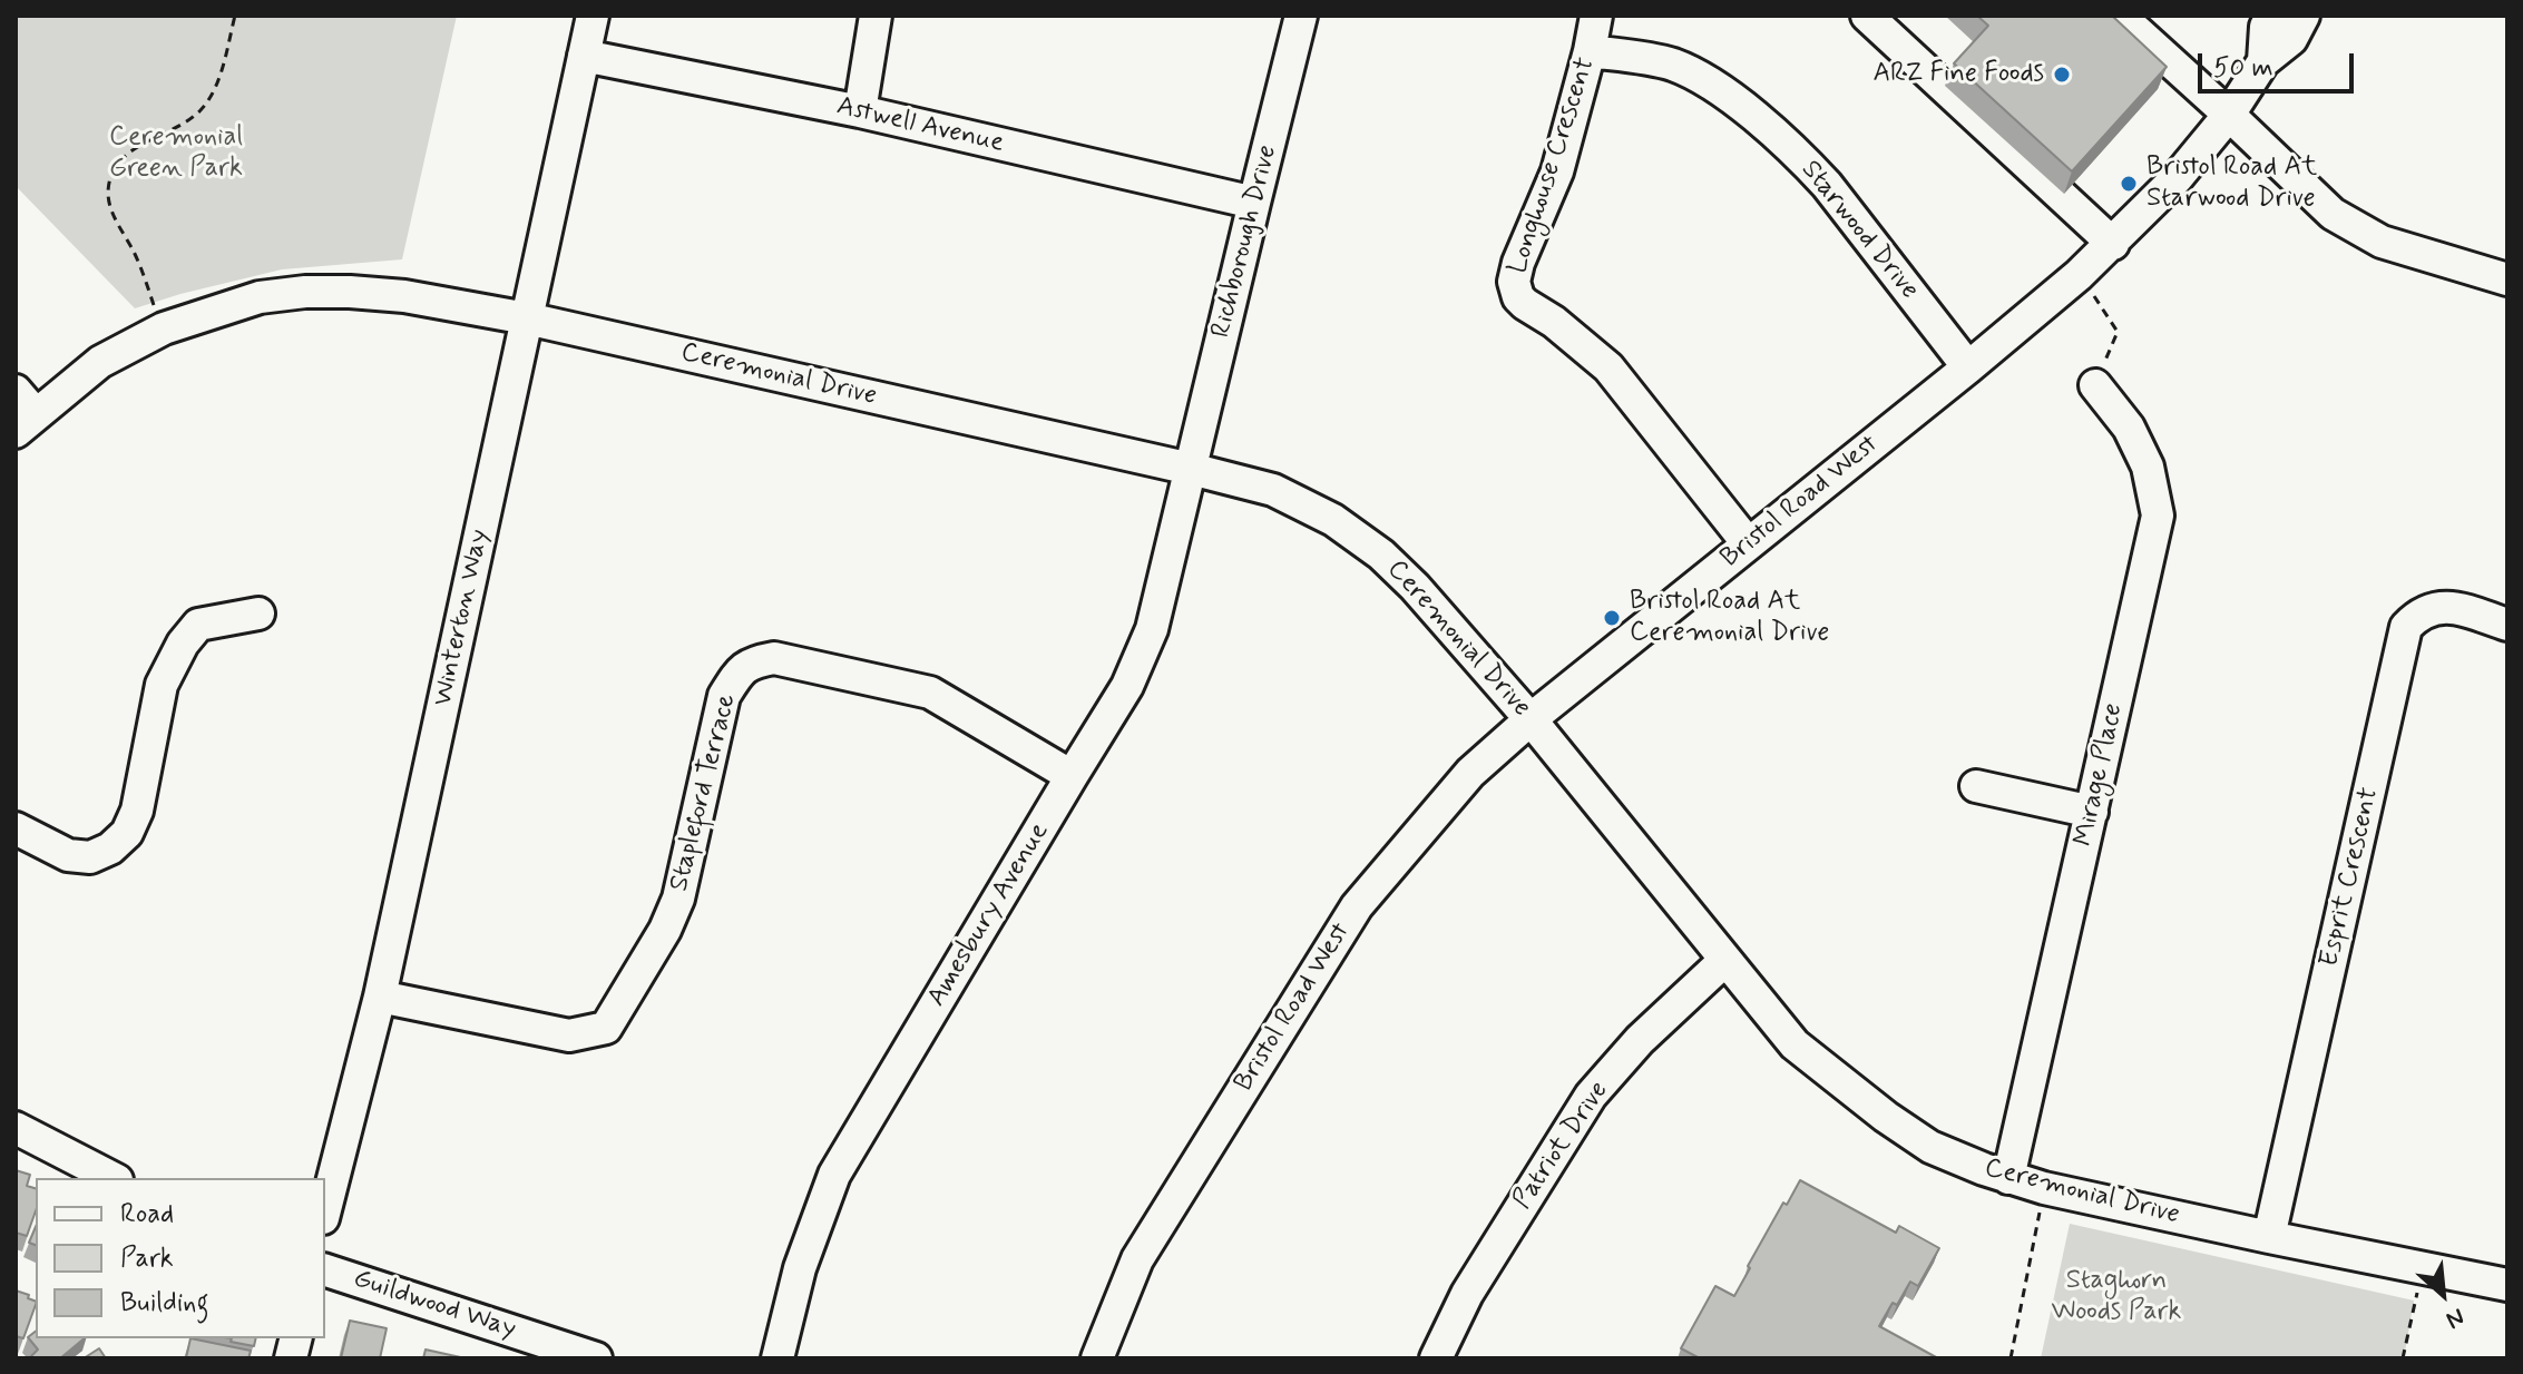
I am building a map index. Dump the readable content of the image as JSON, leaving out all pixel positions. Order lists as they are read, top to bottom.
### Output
{
  "streets": {
    "street": [
      "Astwell Avenue",
      "Longhouse Crescent",
      "Starwood Drive",
      "Richborough Drive",
      "Ceremonial Drive",
      "Bristol Road West",
      "Winterton Way",
      "Mirage Place",
      "Stapleford Terrace",
      "Esprit Crescent",
      "Amesbury Avenue",
      "Patriot Drive",
      "Guildwood Way"
    ]
  },
  "crossings": [
    ["Astwell Avenue", "Richborough Drive"],
    ["Astwell Avenue", "Winterton Way"],
    ["Longhouse Crescent", "Starwood Drive"],
    ["Longhouse Crescent", "Bristol Road West"],
    ["Starwood Drive", "Bristol Road West"],
    ["Richborough Drive", "Ceremonial Drive"],
    ["Richborough Drive", "Amesbury Avenue"],
    ["Ceremonial Drive", "Bristol Road West"],
    ["Ceremonial Drive", "Winterton Way"],
    ["Ceremonial Drive", "Mirage Place"],
    ["Ceremonial Drive", "Esprit Crescent"],
    ["Ceremonial Drive", "Amesbury Avenue"],
    ["Ceremonial Drive", "Patriot Drive"],
    ["Winterton Way", "Stapleford Terrace"],
    ["Stapleford Terrace", "Amesbury Avenue"]
  ],
  "parks": ["Ceremonial Green Park", "Staghorn Woods Park"],
  "places": ["ARZ Fine Foods", "Bristol Road At Starwood Drive", "Bristol Road At Ceremonial Drive"],
  "legend": ["Road", "Park", "Building"],
  "scale_bar": "50 m",
  "north": "bottom right"
}
